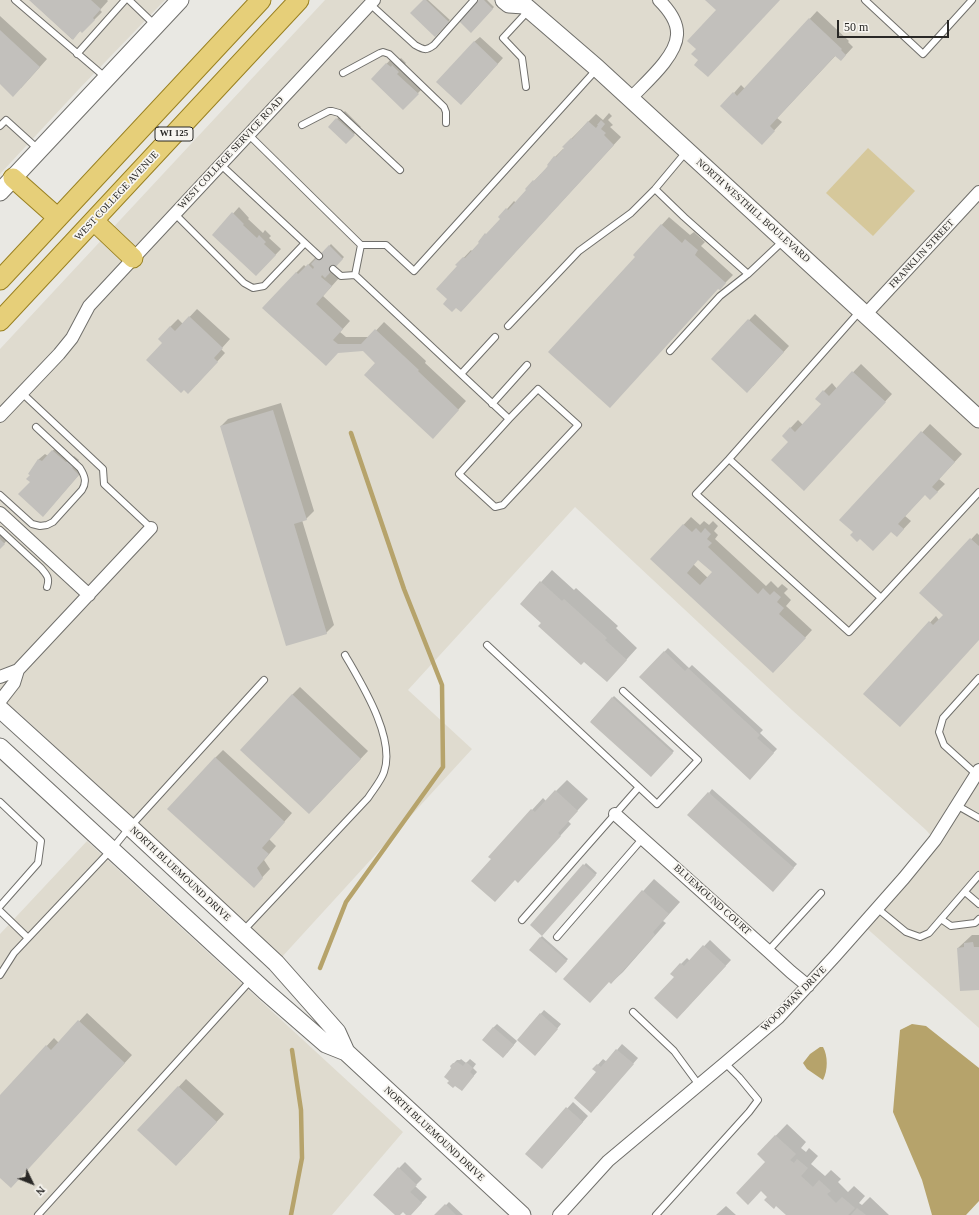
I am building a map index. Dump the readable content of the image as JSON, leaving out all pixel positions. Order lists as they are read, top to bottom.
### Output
{
  "streets": {
    "main road": [
      "WI 125",
      "WEST COLLEGE AVENUE",
      "NORTH WESTHILL BOULEVARD",
      "NORTH BLUEMOUND DRIVE"
    ],
    "street": [
      "WEST COLLEGE SERVICE ROAD",
      "FRANKLIN STREET",
      "BLUEMOUND COURT",
      "WOODMAN DRIVE"
    ]
  },
  "crossings": [
    ["NORTH WESTHILL BOULEVARD", "FRANKLIN STREET"],
    ["BLUEMOUND COURT", "WOODMAN DRIVE"]
  ],
  "scale_bar": "50 m",
  "north": "bottom right"
}
